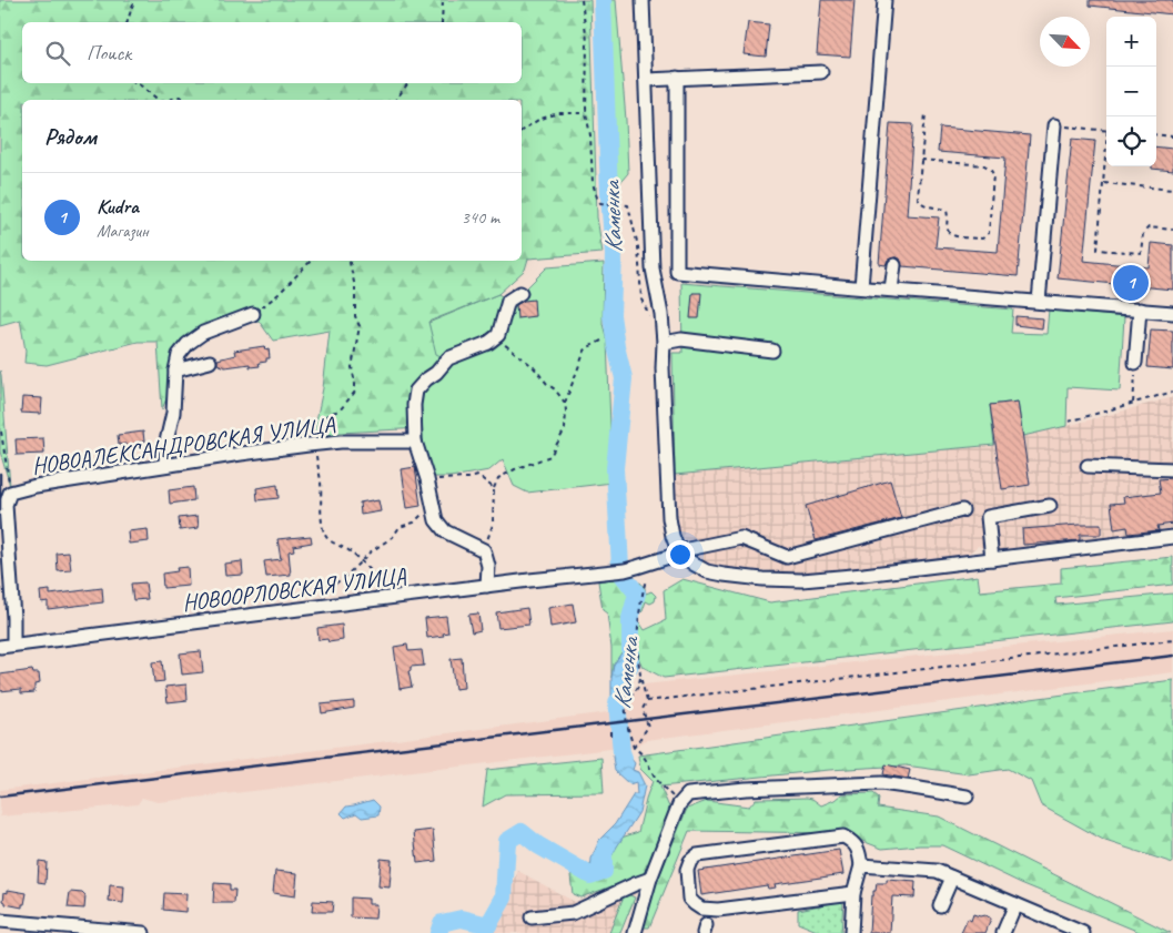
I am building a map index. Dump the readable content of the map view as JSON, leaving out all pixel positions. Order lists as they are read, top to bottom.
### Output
{
  "streets": {
    "street": ["НОВОАЛЕКСАНДРОВСКАЯ УЛИЦА", "НОВООРЛОВСКАЯ УЛИЦА"]
  },
  "crossings": [
    ["НОВОАЛЕКСАНДРОВСКАЯ УЛИЦА", "НОВООРЛОВСКАЯ УЛИЦА"]
  ],
  "water": ["Каменка"],
  "north": "bottom right",
  "page": {
    "map_buttons": ["+", "−"],
    "search": "Поиск",
    "heading": "Рядом",
    "list": [
      {
        "mark": "1",
        "name": "Kudra",
        "note": "Магазин",
        "value": "340 m"
      }
    ],
    "pins": "1"
  }
}
